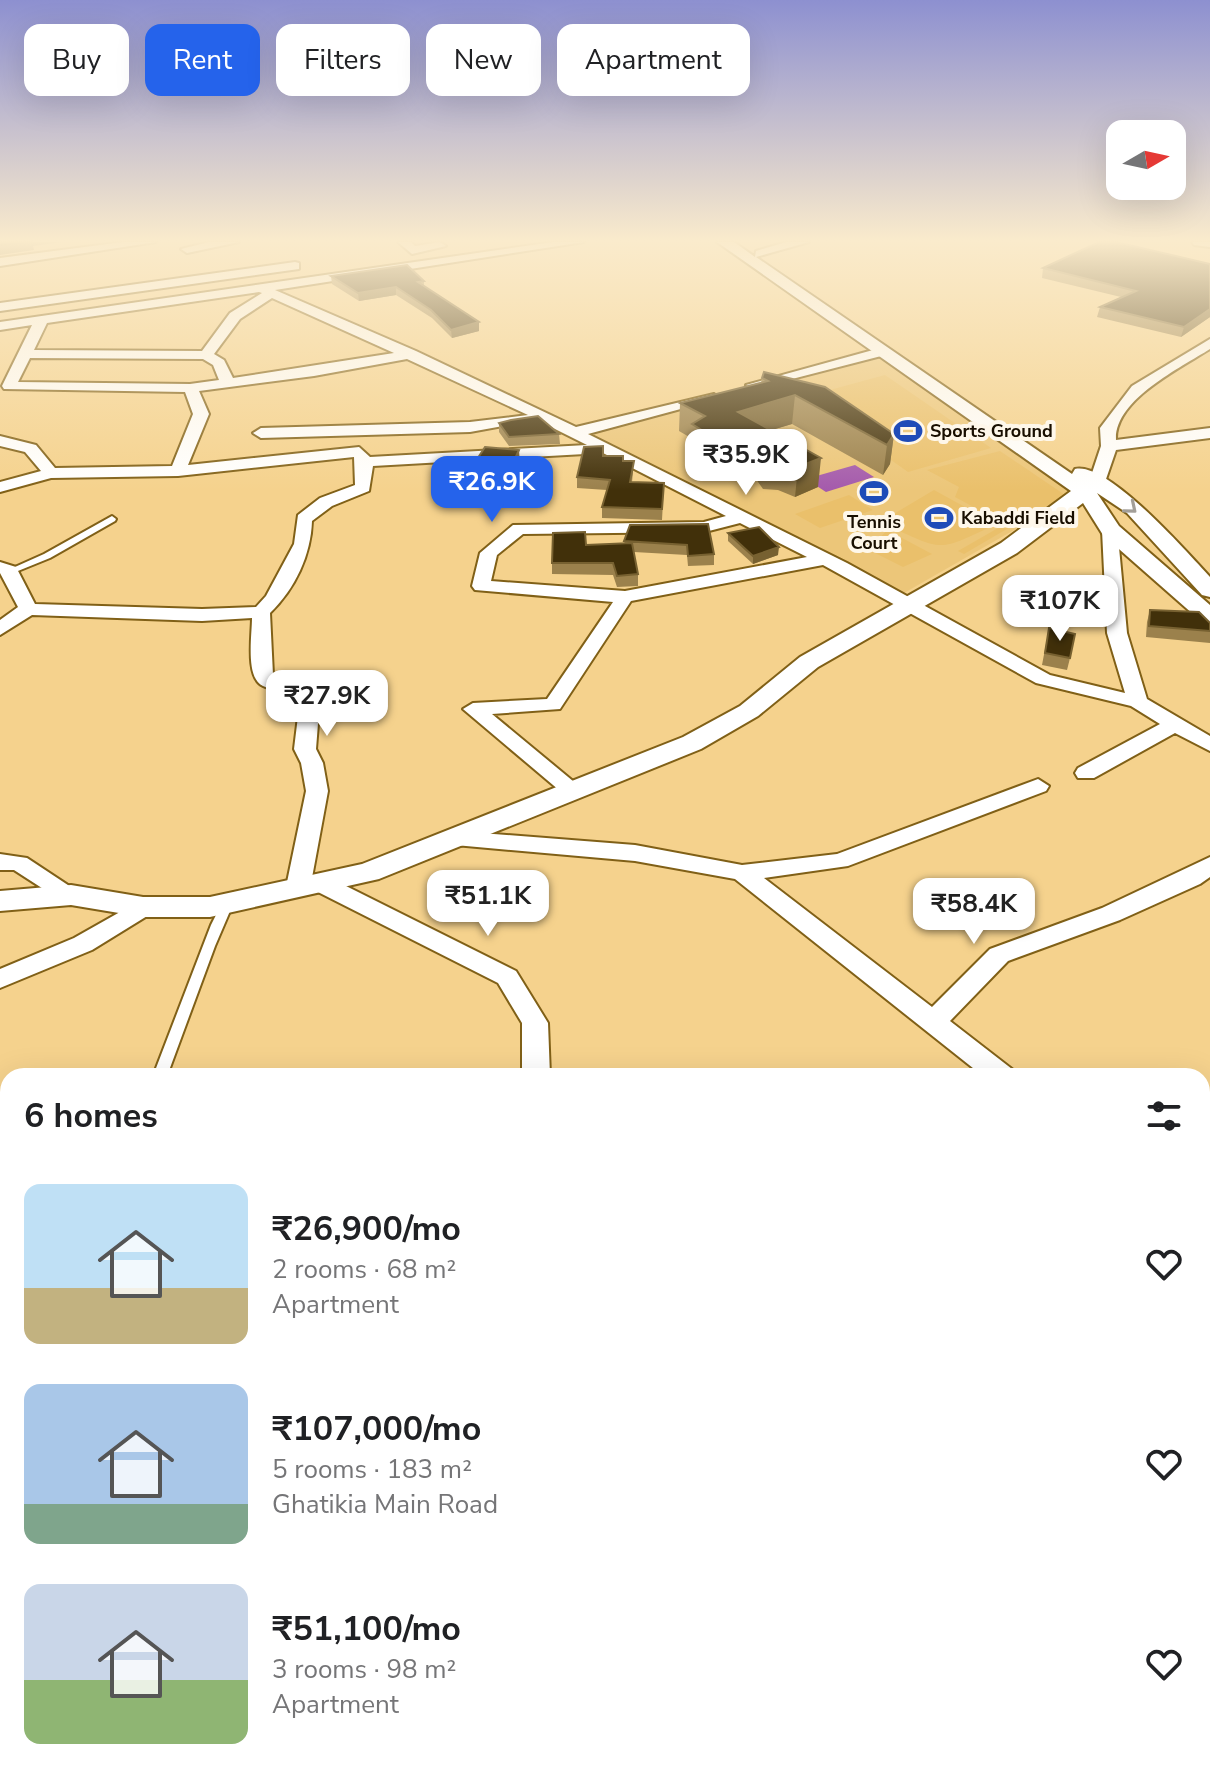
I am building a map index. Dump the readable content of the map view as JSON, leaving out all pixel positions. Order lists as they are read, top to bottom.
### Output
{
  "places": {
    "sports": ["Sports Ground", "Tennis Court", "Kabaddi Field"]
  },
  "north": "right",
  "page": {
    "chip": [
      "Buy",
      "Rent",
      "Filters",
      "New",
      "Apartment"
    ],
    "price": [
      "₹35.9K",
      "₹26.9K",
      "₹107K",
      "₹27.9K",
      "₹51.1K",
      "₹58.4K"
    ],
    "heading": "6 homes",
    "list": [
      {
        "name": "₹26,900/mo",
        "note": "2 rooms · 68 m² · Apartment"
      },
      {
        "name": "₹107,000/mo",
        "note": "5 rooms · 183 m² · Ghatikia Main Road"
      },
      {
        "name": "₹51,100/mo",
        "note": "3 rooms · 98 m² · Apartment"
      }
    ]
  }
}
